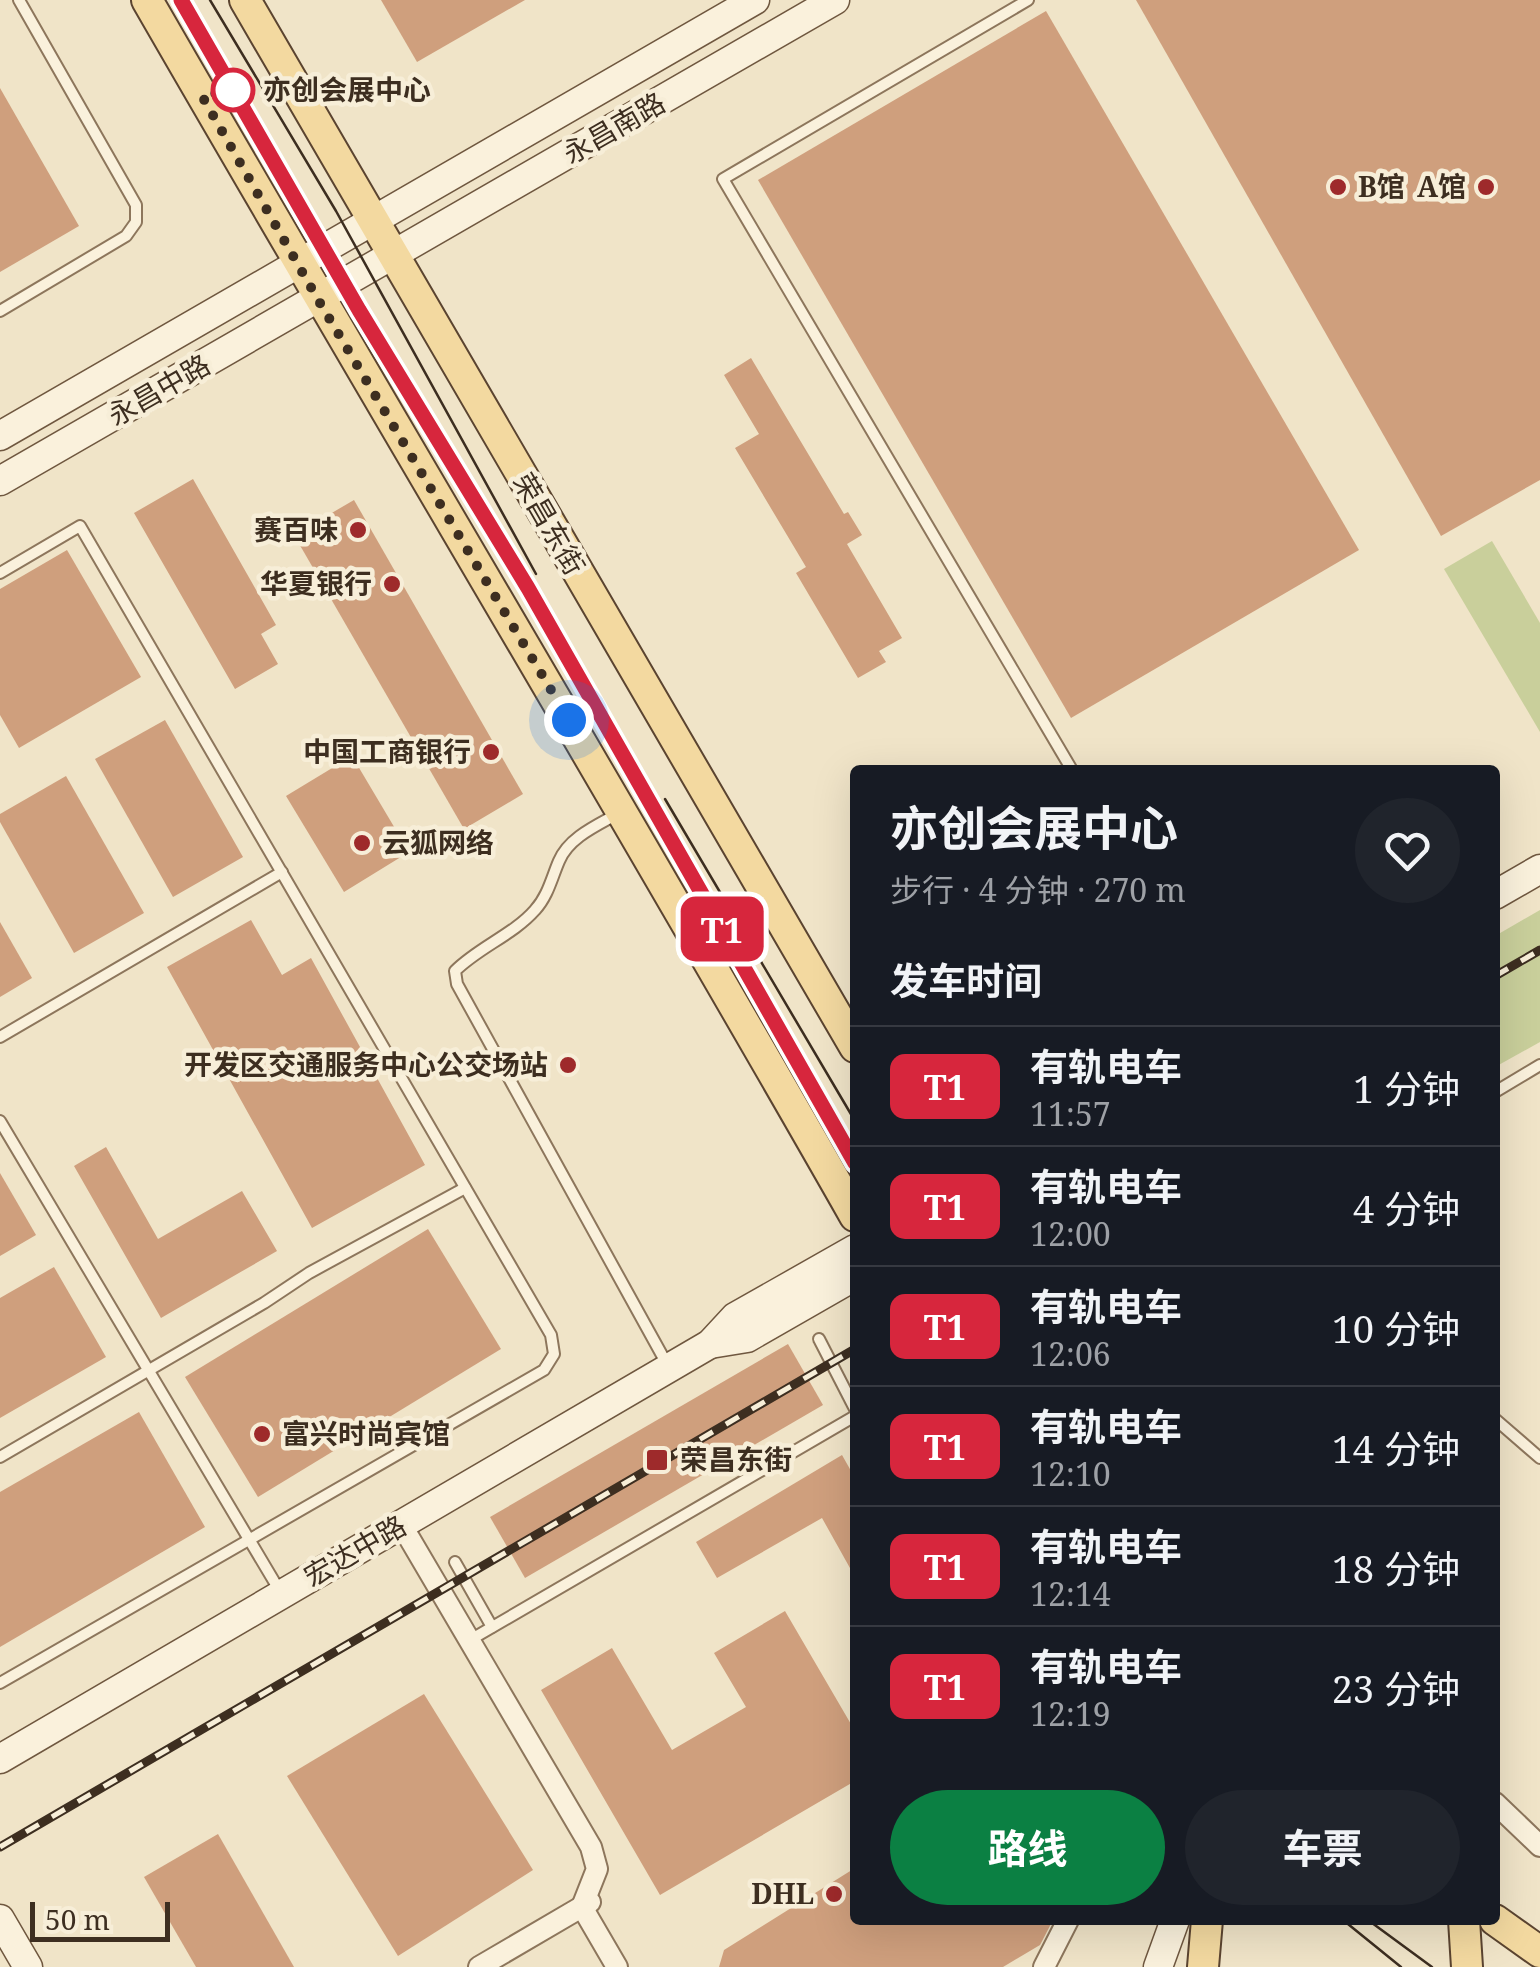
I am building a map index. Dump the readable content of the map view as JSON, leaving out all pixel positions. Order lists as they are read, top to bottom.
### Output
{
  "streets": {
    "main road": ["荣昌东街"],
    "street": ["永昌南路", "永昌中路", "宏达中路"]
  },
  "crossings": [
    ["永昌南路", "永昌中路"],
    ["永昌南路", "荣昌东街"]
  ],
  "places": {
    "other": [
      "亦创会展中心",
      "B馆",
      "A馆",
      "赛百味",
      "华夏银行",
      "中国工商银行",
      "云狐网络",
      "开发区交通服务中心公交场站",
      "富兴时尚宾馆",
      "DHL"
    ],
    "transit": ["荣昌东街"]
  },
  "lines": ["tram line T1"],
  "scale_bar": "50 m",
  "page": {
    "on_map": "T1",
    "heading": [
      ["亦创会展中心", "步行 · 4 分钟 · 270 m"],
      "发车时间"
    ],
    "list": [
      {
        "mark": "T1",
        "name": "有轨电车",
        "note": "11:57",
        "value": "1 分钟"
      },
      {
        "mark": "T1",
        "name": "有轨电车",
        "note": "12:00",
        "value": "4 分钟"
      },
      {
        "mark": "T1",
        "name": "有轨电车",
        "note": "12:06",
        "value": "10 分钟"
      },
      {
        "mark": "T1",
        "name": "有轨电车",
        "note": "12:10",
        "value": "14 分钟"
      },
      {
        "mark": "T1",
        "name": "有轨电车",
        "note": "12:14",
        "value": "18 分钟"
      },
      {
        "mark": "T1",
        "name": "有轨电车",
        "note": "12:19",
        "value": "23 分钟"
      }
    ],
    "buttons": ["路线", "车票"],
    "scale": "50 m"
  }
}
